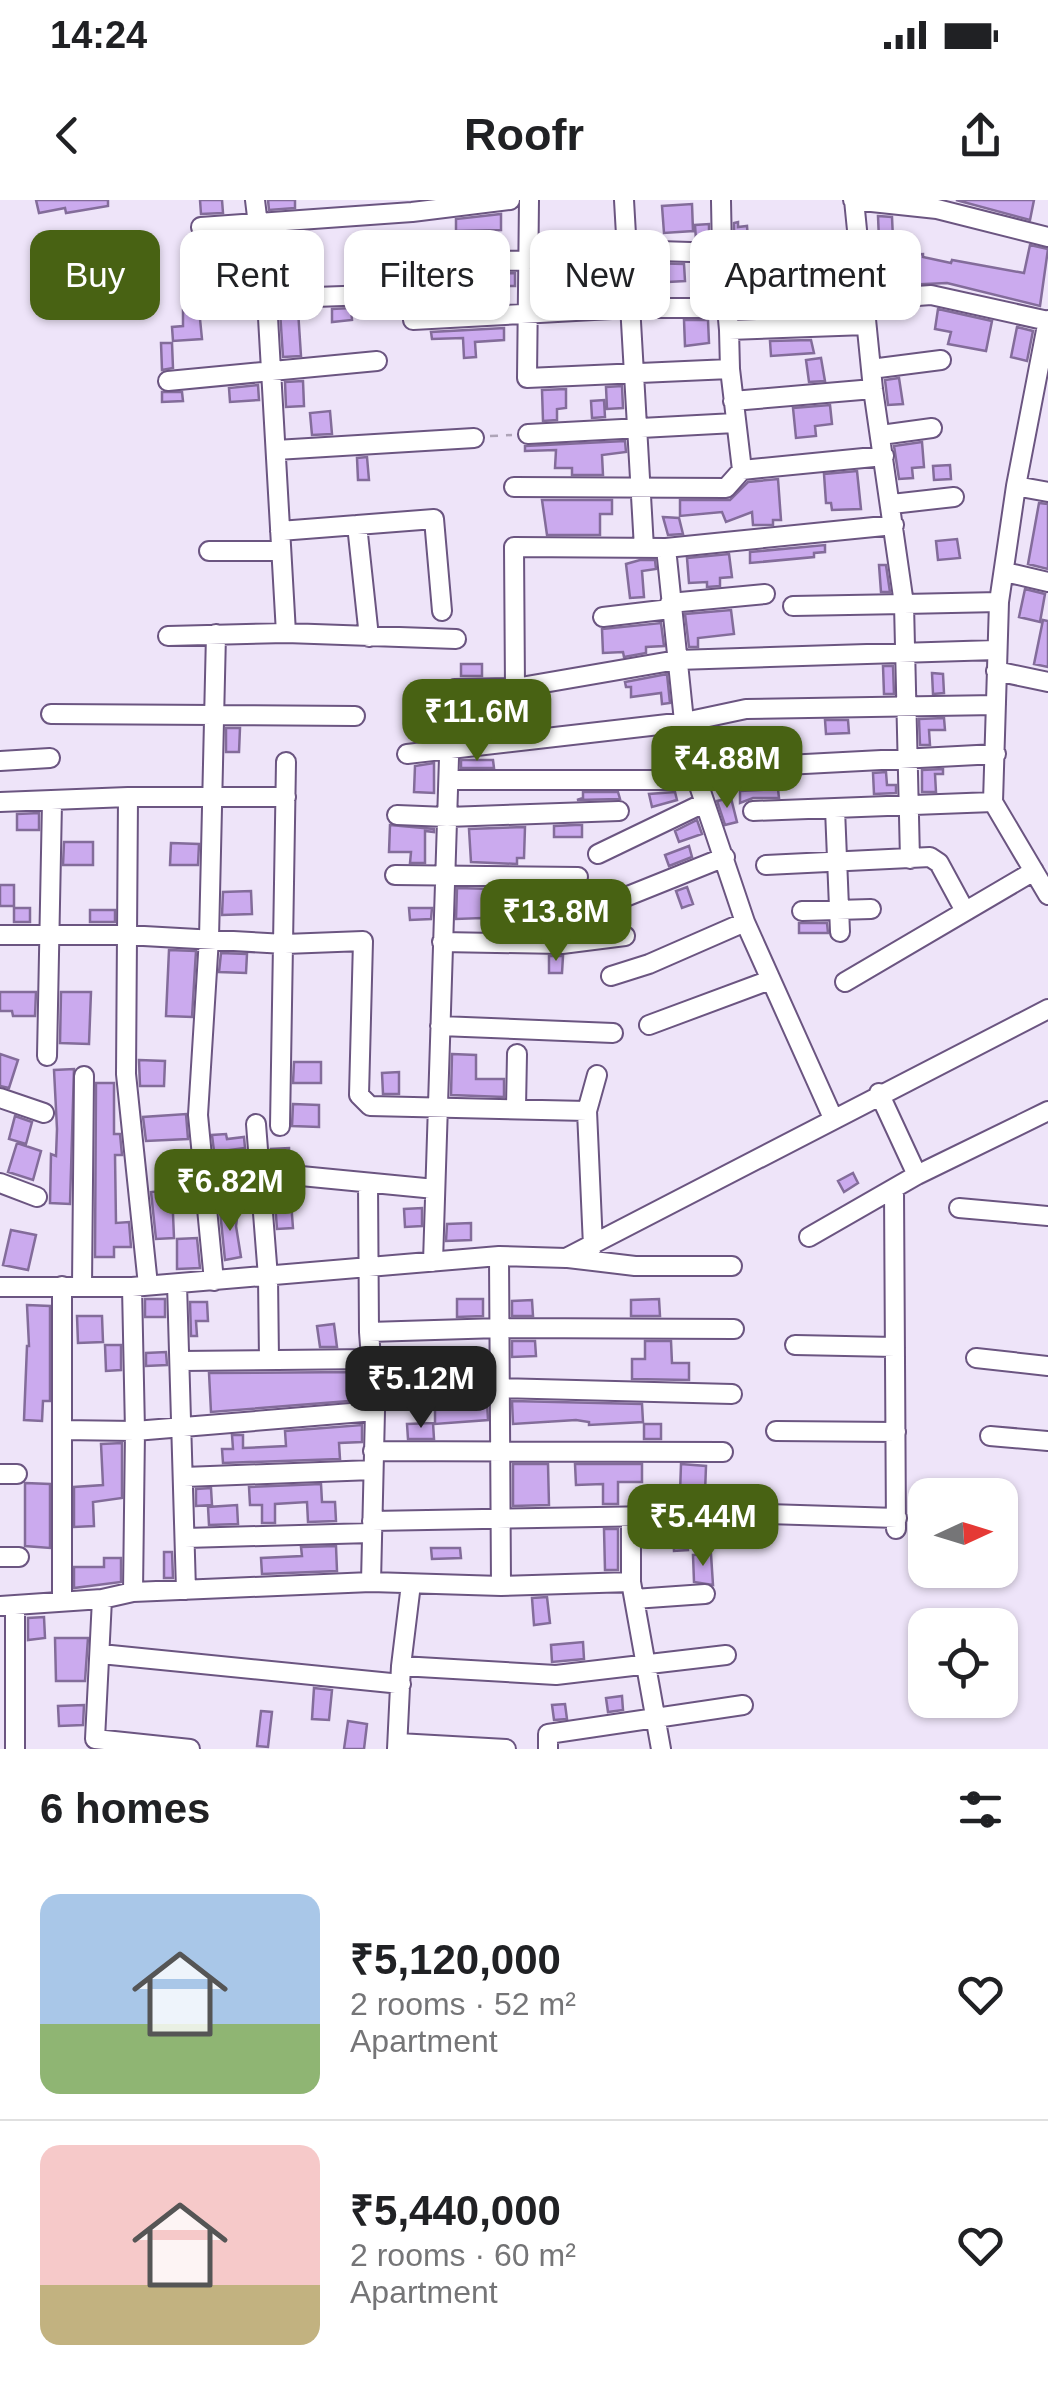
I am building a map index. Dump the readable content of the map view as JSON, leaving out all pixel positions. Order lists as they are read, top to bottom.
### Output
{
  "north": "right",
  "page": {
    "status": "14:24",
    "header": "Roofr",
    "chip": [
      "Buy",
      "Rent",
      "Filters",
      "New",
      "Apartment"
    ],
    "price": [
      "₹11.6M",
      "₹4.88M",
      "₹13.8M",
      "₹6.82M",
      "₹5.12M",
      "₹5.44M"
    ],
    "heading": "6 homes",
    "list": [
      {
        "name": "₹5,120,000",
        "note": "2 rooms · 52 m² · Apartment"
      },
      {
        "name": "₹5,440,000",
        "note": "2 rooms · 60 m² · Apartment"
      }
    ]
  }
}
